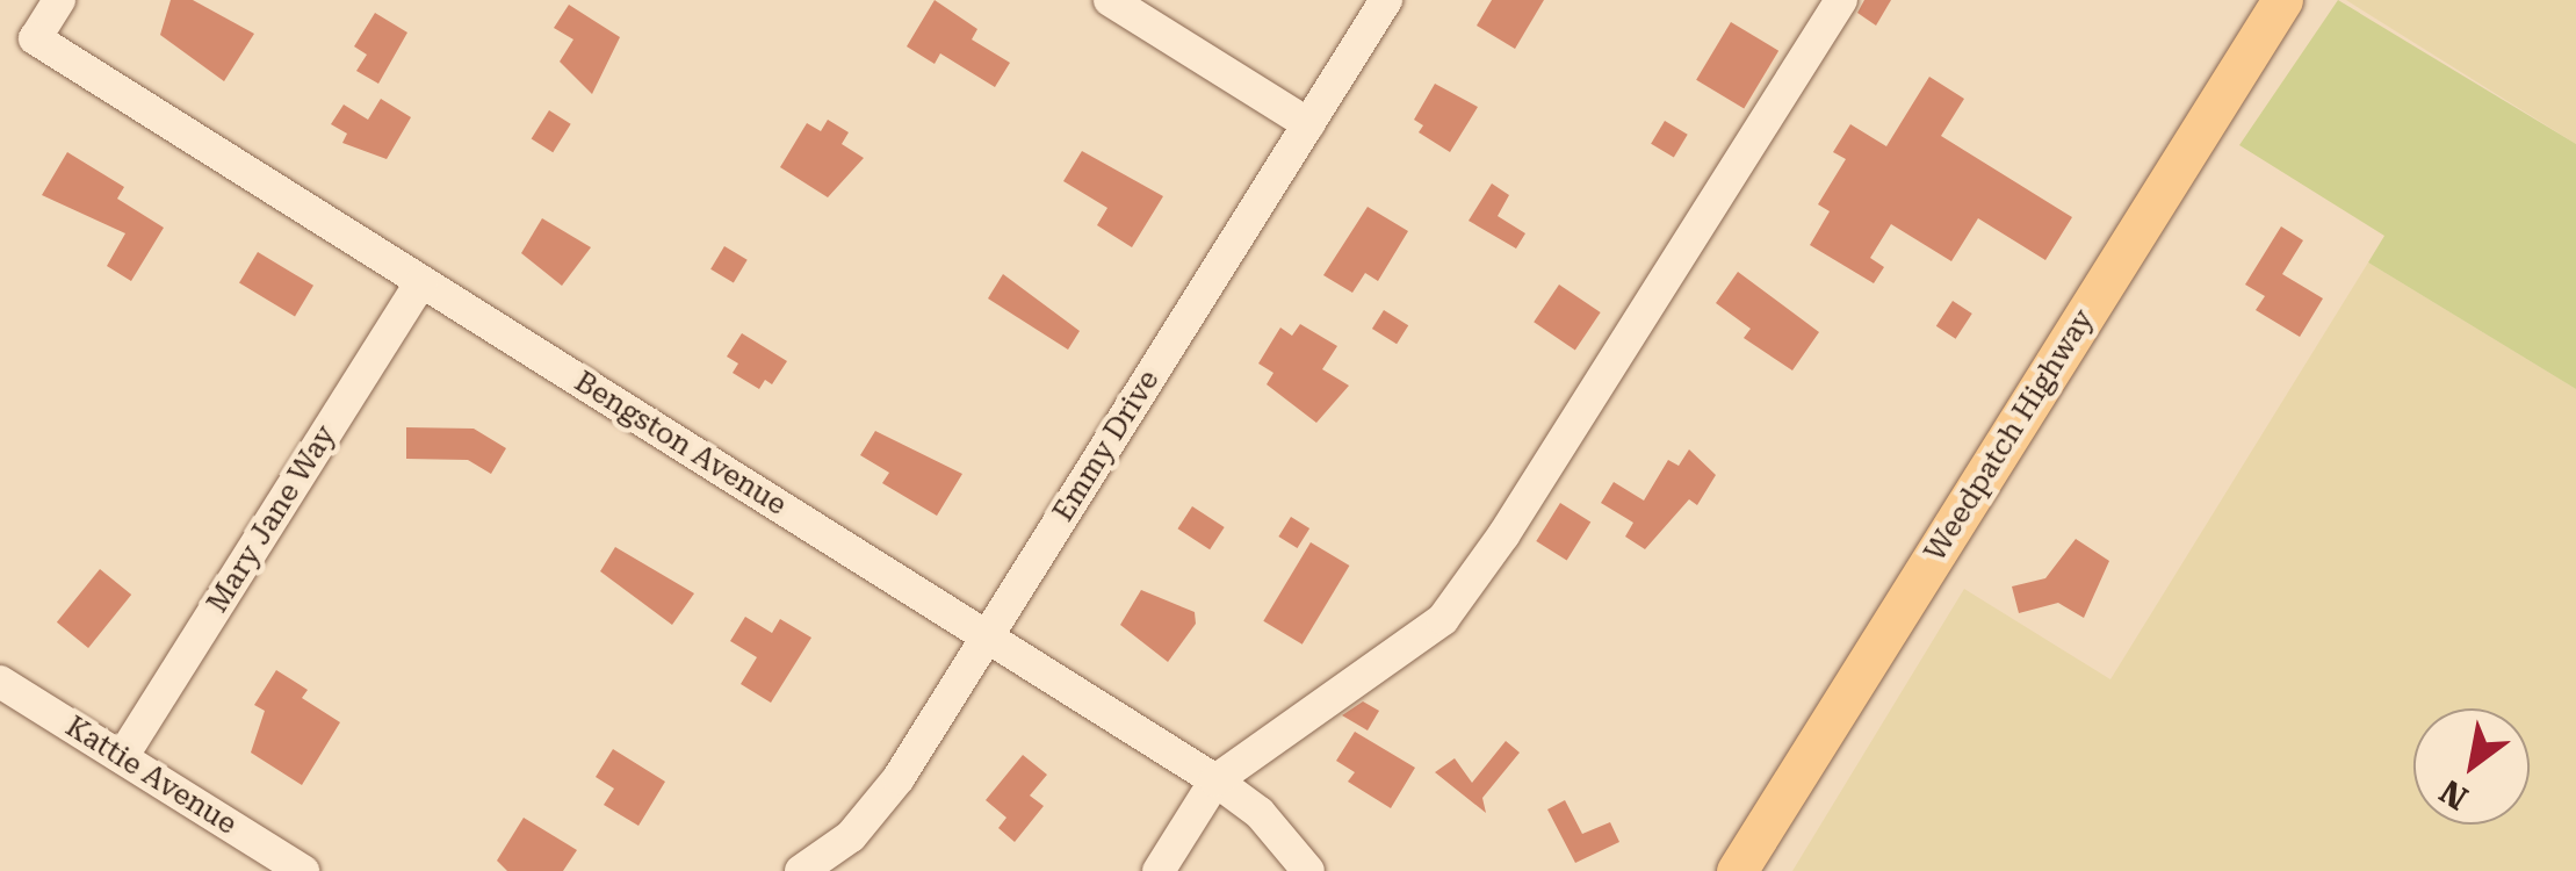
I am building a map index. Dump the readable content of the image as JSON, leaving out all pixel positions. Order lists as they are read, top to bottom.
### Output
{
  "streets": {
    "main road": ["Weedpatch Highway"],
    "street": [
      "Bengston Avenue",
      "Emmy Drive",
      "Mary Jane Way",
      "Kattie Avenue"
    ]
  },
  "crossings": [
    ["Bengston Avenue", "Emmy Drive"],
    ["Bengston Avenue", "Mary Jane Way"],
    ["Mary Jane Way", "Kattie Avenue"]
  ],
  "north": "bottom left"
}
